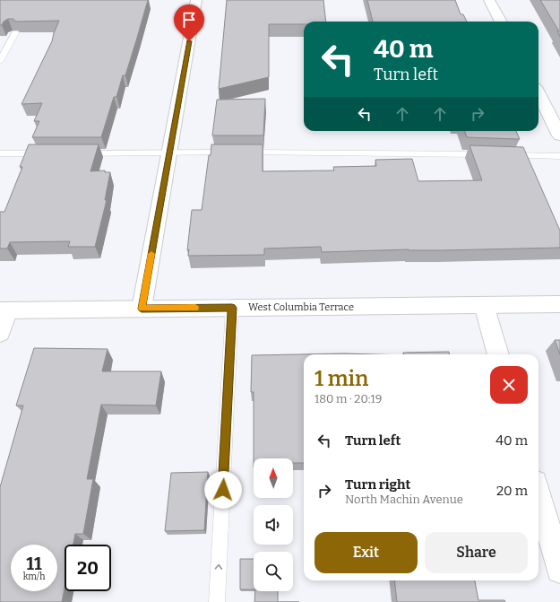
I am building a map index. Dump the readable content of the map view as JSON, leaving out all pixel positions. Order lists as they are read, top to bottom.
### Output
{
  "streets": {
    "street": ["West Columbia Terrace"]
  },
  "north": "top",
  "page": {
    "turn": ["40 m", "Turn left"],
    "heading": ["1 min", "180 m · 20:19"],
    "list": [
      {
        "name": "Turn left",
        "value": "40 m"
      },
      {
        "name": "Turn right",
        "note": "North Machin Avenue",
        "value": "20 m"
      }
    ],
    "buttons": ["Exit", "Share"],
    "speed": "11 km/h",
    "limit": "20"
  }
}
